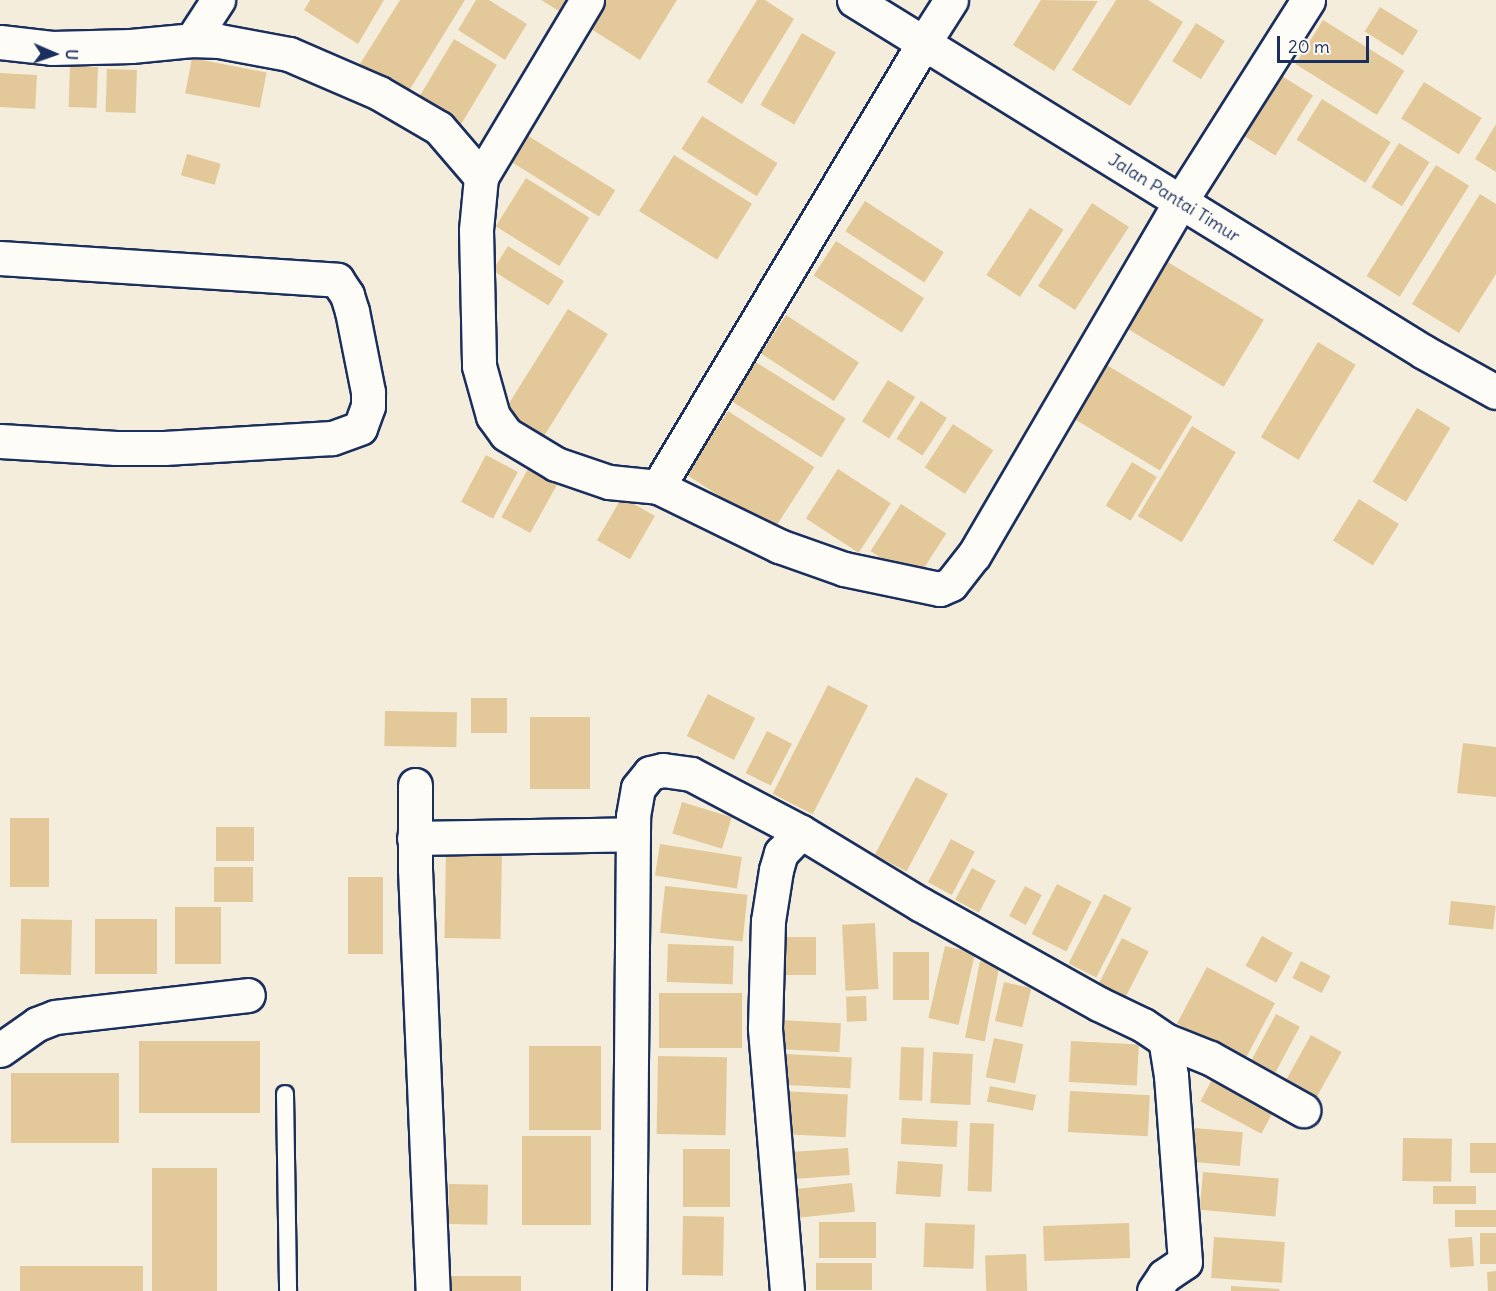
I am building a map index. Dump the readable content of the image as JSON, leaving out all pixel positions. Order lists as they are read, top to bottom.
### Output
{
  "streets": {
    "street": ["Jalan Pantai Timur"]
  },
  "scale_bar": "20 m",
  "north": "right"
}
